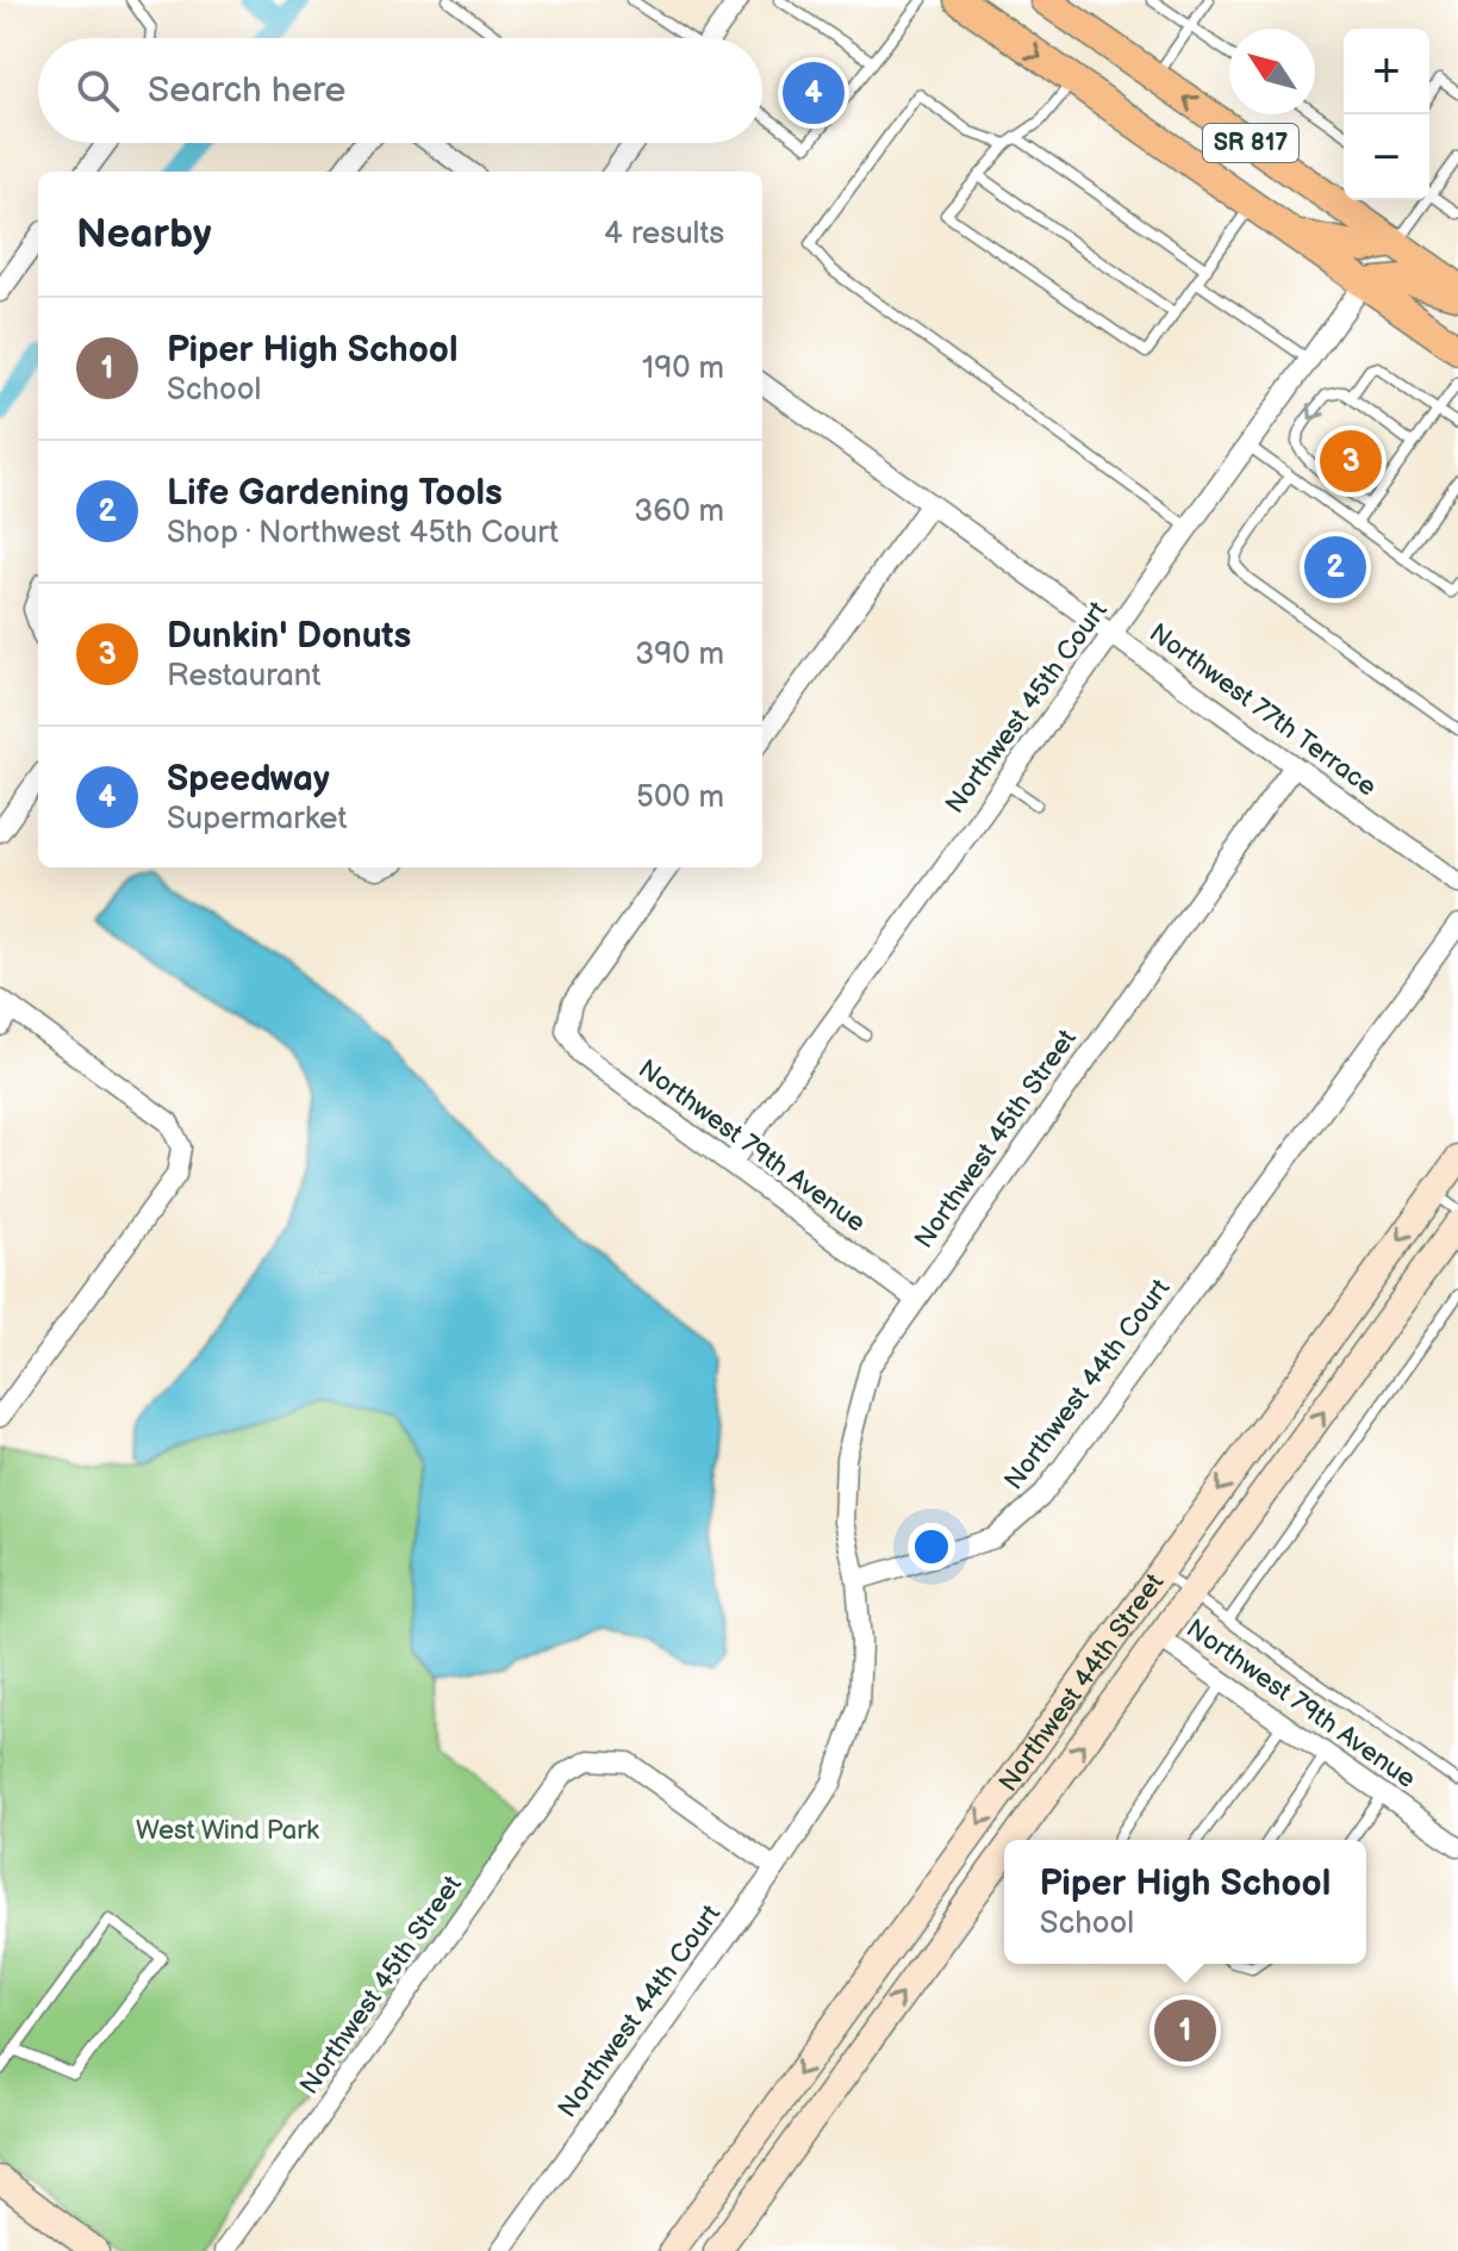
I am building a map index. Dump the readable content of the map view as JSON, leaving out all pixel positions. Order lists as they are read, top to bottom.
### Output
{
  "streets": {
    "main road": ["SR 817"],
    "street": [
      "Northwest 45th Court",
      "Northwest 77th Terrace",
      "Northwest 45th Street",
      "Northwest 79th Avenue",
      "Northwest 44th Court",
      "Northwest 44th Street"
    ]
  },
  "crossings": [
    ["SR 817", "Northwest 45th Court"],
    ["Northwest 45th Court", "Northwest 77th Terrace"],
    ["Northwest 45th Court", "Northwest 79th Avenue"],
    ["Northwest 77th Terrace", "Northwest 45th Street"],
    ["Northwest 45th Street", "Northwest 79th Avenue"],
    ["Northwest 45th Street", "Northwest 44th Court"],
    ["Northwest 79th Avenue", "Northwest 44th Street"]
  ],
  "parks": ["West Wind Park"],
  "north": "top left",
  "page": {
    "map_buttons": ["+", "−"],
    "search": "Search here",
    "pins": [
      "4",
      "3",
      "2",
      "1"
    ],
    "heading": ["Nearby", "4 results"],
    "list": [
      {
        "mark": "1",
        "name": "Piper High School",
        "note": "School",
        "value": "190 m"
      },
      {
        "mark": "2",
        "name": "Life Gardening Tools",
        "note": "Shop · Northwest 45th Court",
        "value": "360 m"
      },
      {
        "mark": "3",
        "name": "Dunkin' Donuts",
        "note": "Restaurant",
        "value": "390 m"
      },
      {
        "mark": "4",
        "name": "Speedway",
        "note": "Supermarket",
        "value": "500 m"
      }
    ],
    "popup": ["Piper High School", "School"]
  }
}
